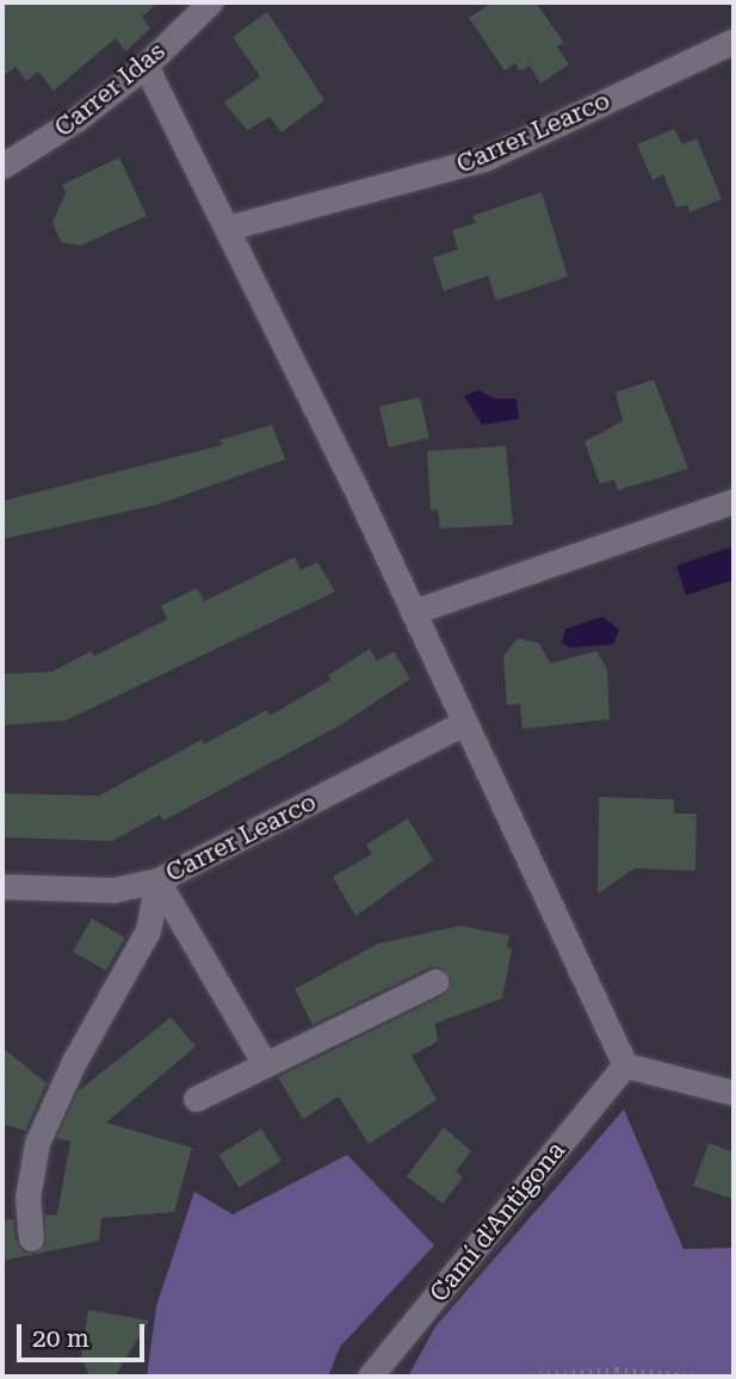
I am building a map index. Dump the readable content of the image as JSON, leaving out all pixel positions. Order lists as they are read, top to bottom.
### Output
{
  "streets": {
    "street": ["Carrer Idas", "Carrer Learco", "Camí d'Antigona"]
  },
  "scale_bar": "20 m"
}
